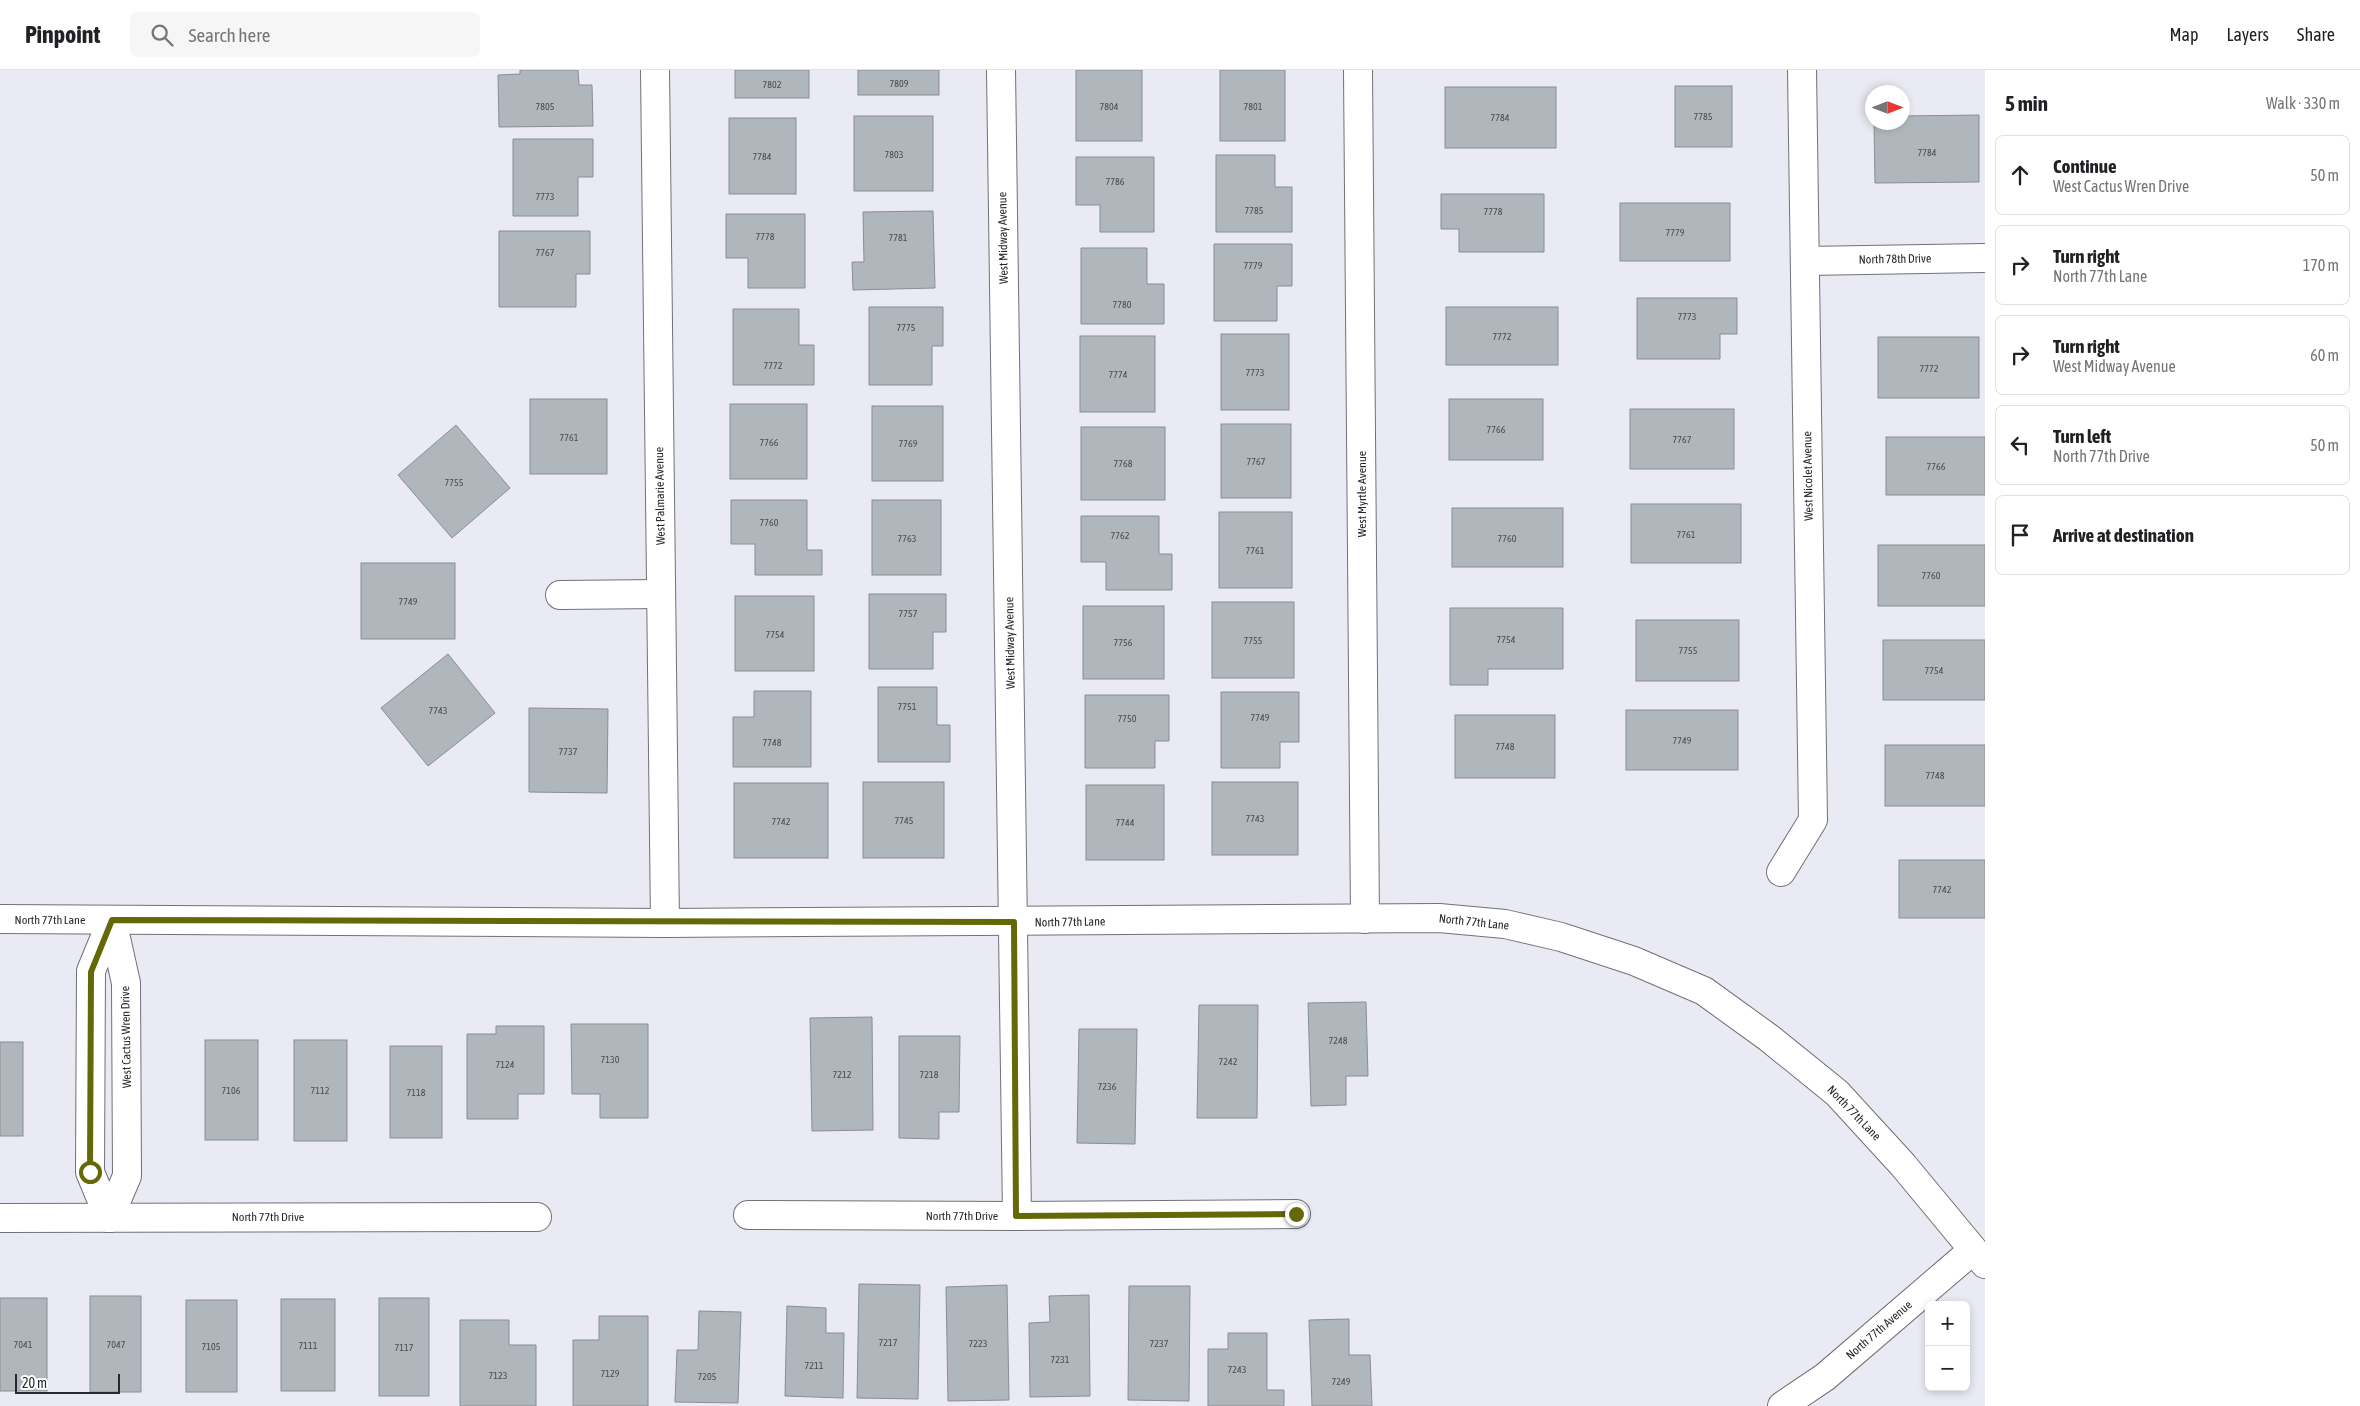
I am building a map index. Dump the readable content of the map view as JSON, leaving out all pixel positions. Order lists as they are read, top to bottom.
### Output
{
  "streets": {
    "street": [
      "West Midway Avenue",
      "North 78th Drive",
      "West Nicolet Avenue",
      "West Myrtle Avenue",
      "West Palmarie Avenue",
      "North 77th Lane",
      "West Cactus Wren Drive",
      "North 77th Drive",
      "North 77th Avenue"
    ]
  },
  "crossings": [
    ["West Midway Avenue", "North 77th Lane"],
    ["West Midway Avenue", "North 77th Drive"],
    ["North 78th Drive", "West Nicolet Avenue"],
    ["West Myrtle Avenue", "North 77th Lane"],
    ["West Palmarie Avenue", "North 77th Lane"],
    ["North 77th Lane", "West Cactus Wren Drive"],
    ["North 77th Lane", "North 77th Avenue"],
    ["West Cactus Wren Drive", "North 77th Drive"]
  ],
  "house_numbers": [
    "7809",
    "7802",
    "7805",
    "7804",
    "7801",
    "7785",
    "7784",
    "7784",
    "7803",
    "7784",
    "7786",
    "7773",
    "7785",
    "7778",
    "7779",
    "7778",
    "7781",
    "7767",
    "7779",
    "7780",
    "7773",
    "7775",
    "7772",
    "7772",
    "7772",
    "7773",
    "7774",
    "7766",
    "7761",
    "7767",
    "7766",
    "7769",
    "7767",
    "7768",
    "7766",
    "7755",
    "7760",
    "7761",
    "7762",
    "7763",
    "7760",
    "7761",
    "7760",
    "7749",
    "7757",
    "7754",
    "7754",
    "7755",
    "7756",
    "7755",
    "7754",
    "7751",
    "7743",
    "7749",
    "7750",
    "7749",
    "7748",
    "7748",
    "7737",
    "7748",
    "7743",
    "7745",
    "7742",
    "7744",
    "7742",
    "7248",
    "7130",
    "7242",
    "7124",
    "7212",
    "7218",
    "7236",
    "7106",
    "7112",
    "7118",
    "7217",
    "7223",
    "7237",
    "7041",
    "7047",
    "7111",
    "7105",
    "7117",
    "7231",
    "7211",
    "7243",
    "7129",
    "7123",
    "7205",
    "7249"
  ],
  "scale_bar": "20 m",
  "north": "right",
  "page": {
    "header": "Pinpoint",
    "search": "Search here",
    "nav": ["Map", "Layers", "Share"],
    "heading": ["5 min", "Walk · 330 m"],
    "list": [
      ["Continue", "West Cactus Wren Drive", "50 m"],
      ["Turn right", "North 77th Lane", "170 m"],
      ["Turn right", "West Midway Avenue", "60 m"],
      ["Turn left", "North 77th Drive", "50 m"],
      "Arrive at destination"
    ],
    "map_buttons": ["+", "−"],
    "scale": "20 m"
  }
}
